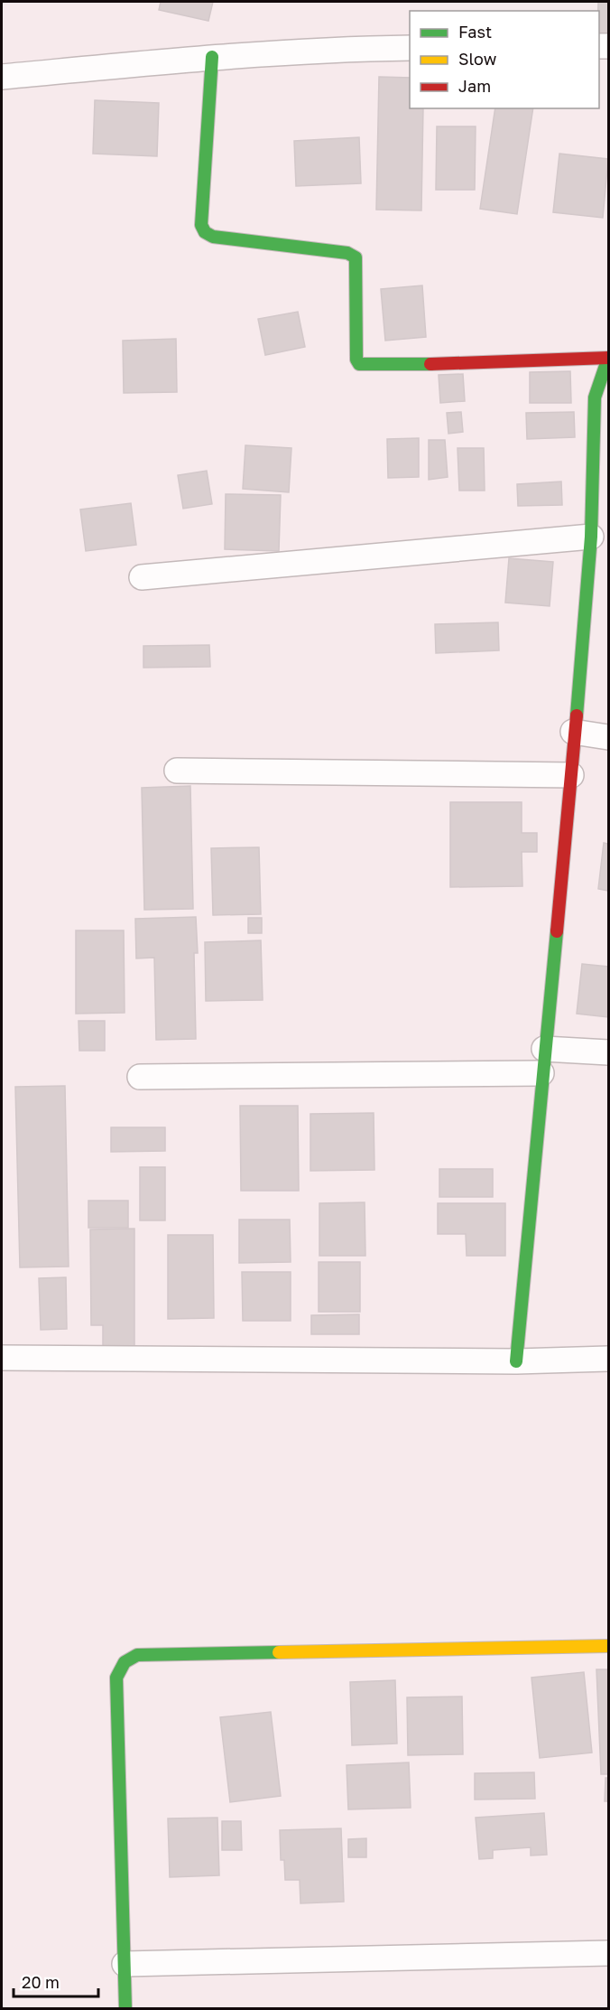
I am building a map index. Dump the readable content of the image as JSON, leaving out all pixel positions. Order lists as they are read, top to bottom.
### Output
{
  "legend": ["Fast", "Slow", "Jam"],
  "scale_bar": "20 m"
}
